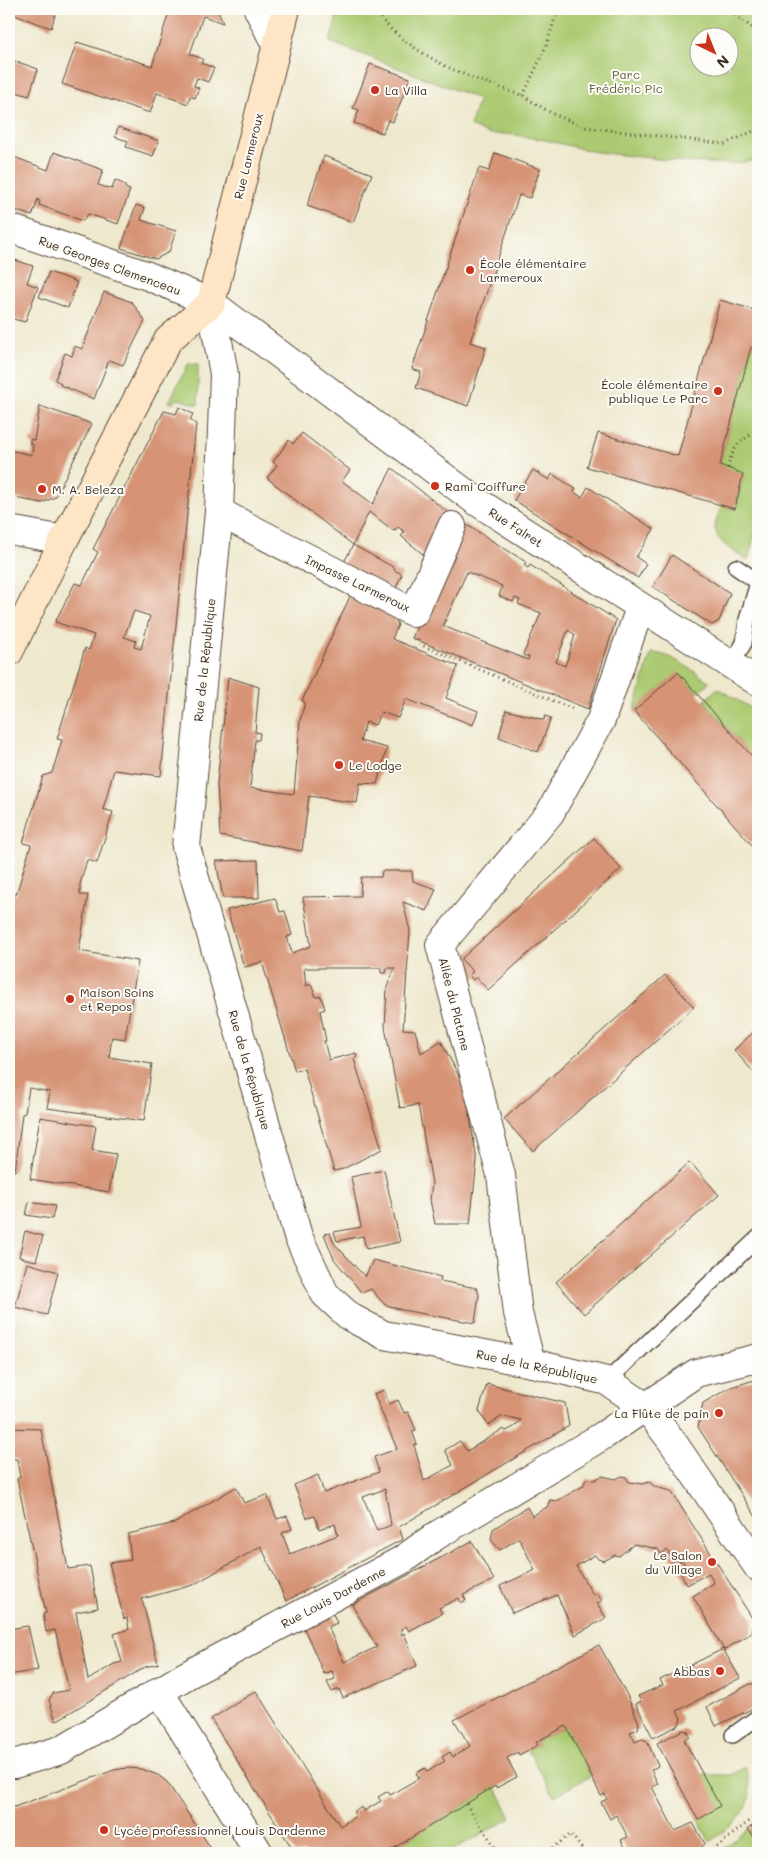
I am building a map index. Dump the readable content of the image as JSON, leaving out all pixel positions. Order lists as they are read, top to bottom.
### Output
{
  "streets": {
    "main road": ["Rue Larmeroux"],
    "street": [
      "Rue Georges Clemenceau",
      "Rue Falret",
      "Impasse Larmeroux",
      "Rue de la République",
      "Allée du Platane",
      "Rue Louis Dardenne"
    ]
  },
  "crossings": [
    ["Rue Larmeroux", "Rue Georges Clemenceau"],
    ["Rue Larmeroux", "Rue Falret"],
    ["Rue Larmeroux", "Rue de la République"],
    ["Rue Georges Clemenceau", "Rue Falret"],
    ["Rue Georges Clemenceau", "Rue de la République"],
    ["Rue Falret", "Rue de la République"],
    ["Rue Falret", "Allée du Platane"],
    ["Impasse Larmeroux", "Rue de la République"],
    ["Rue de la République", "Allée du Platane"],
    ["Rue de la République", "Rue Louis Dardenne"]
  ],
  "parks": ["Parc Frédéric Pic"],
  "places": [
    "La Villa",
    "École élémentaire Larmeroux",
    "École élémentaire publique Le Parc",
    "Rami Coiffure",
    "M. A. Beleza",
    "Le Lodge",
    "Maison Soins et Repos",
    "La Flûte de pain",
    "Le Salon du Village",
    "Abbas",
    "Lycée professionnel Louis Dardenne"
  ],
  "north": "bottom right"
}
